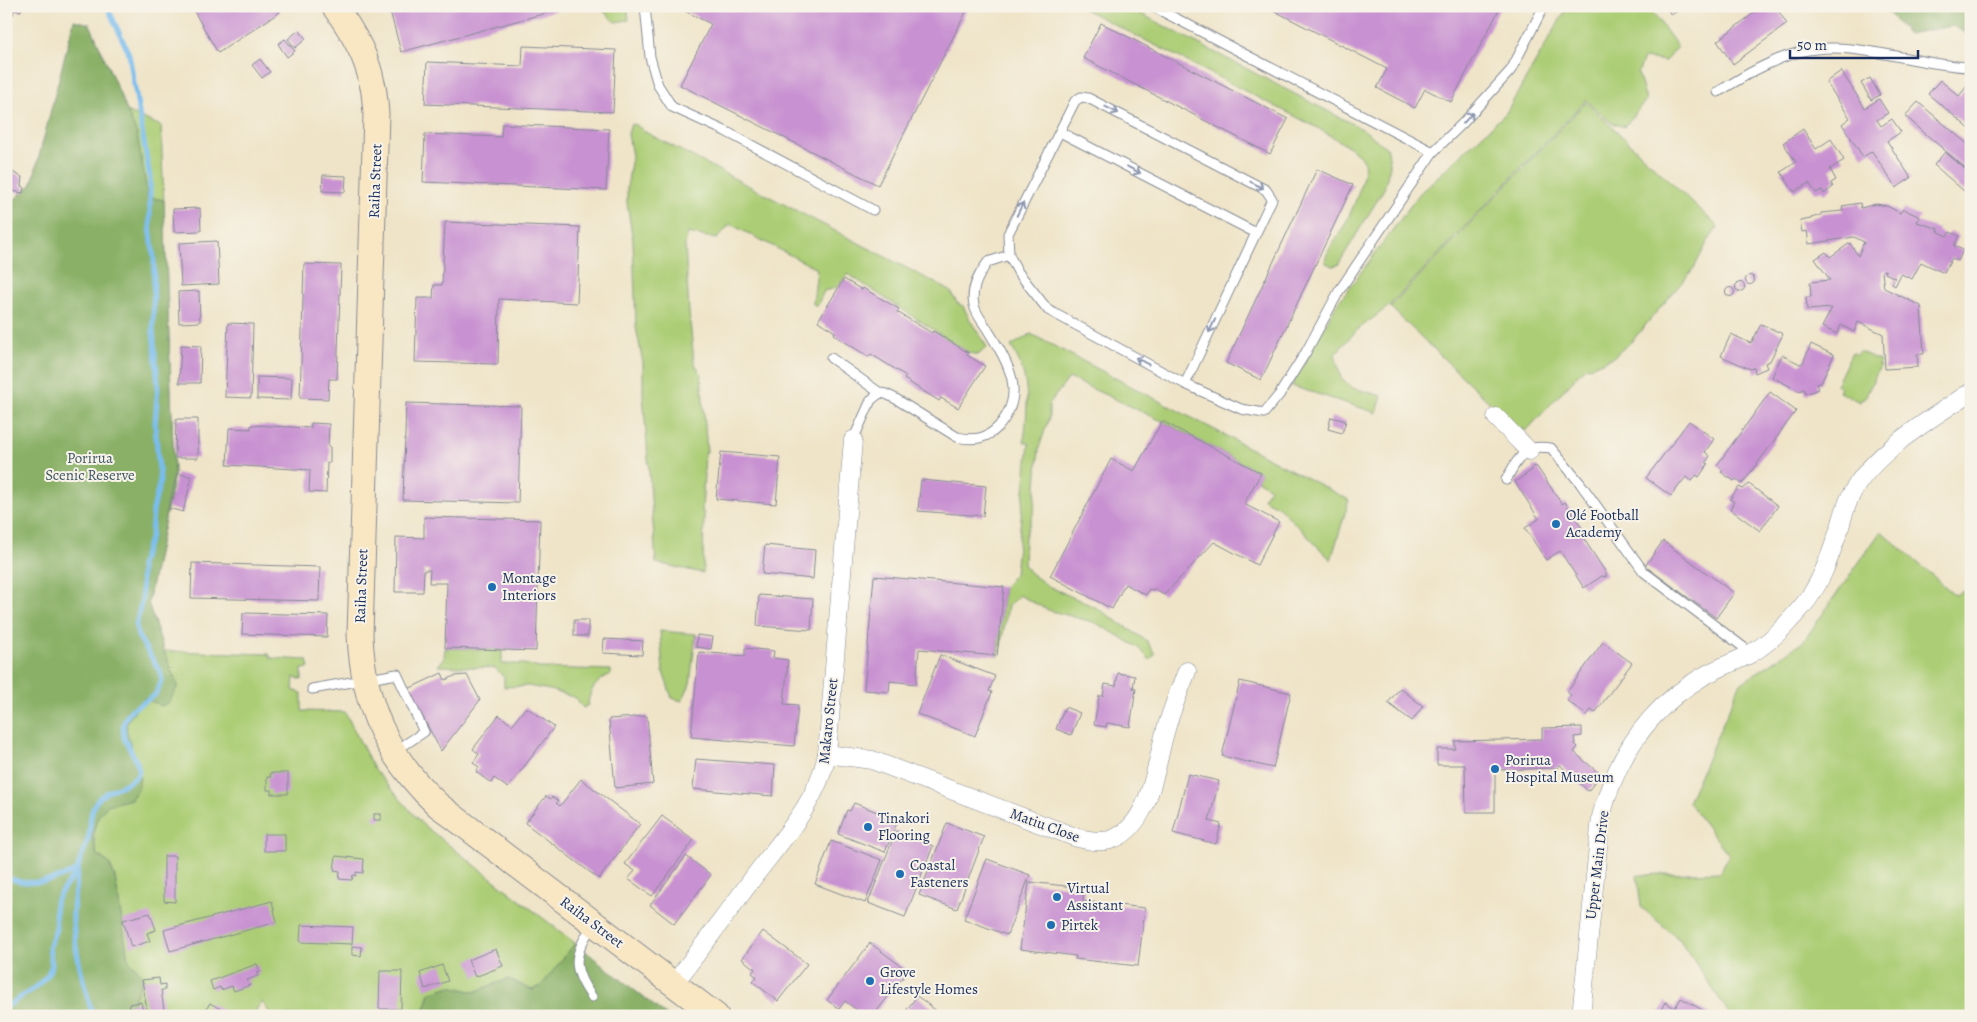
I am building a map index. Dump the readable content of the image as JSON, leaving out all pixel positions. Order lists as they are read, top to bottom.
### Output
{
  "streets": {
    "main road": ["Raiha Street"],
    "street": ["Makaro Street", "Matiu Close", "Upper Main Drive"]
  },
  "crossings": [
    ["Raiha Street", "Makaro Street"],
    ["Makaro Street", "Matiu Close"]
  ],
  "parks": ["Porirua Scenic Reserve"],
  "places": [
    "Olé Football Academy",
    "Montage Interiors",
    "Porirua Hospital Museum",
    "Tinakori Flooring",
    "Coastal Fasteners",
    "Virtual Assistant",
    "Pirtek",
    "Grove Lifestyle Homes"
  ],
  "scale_bar": "50 m"
}
